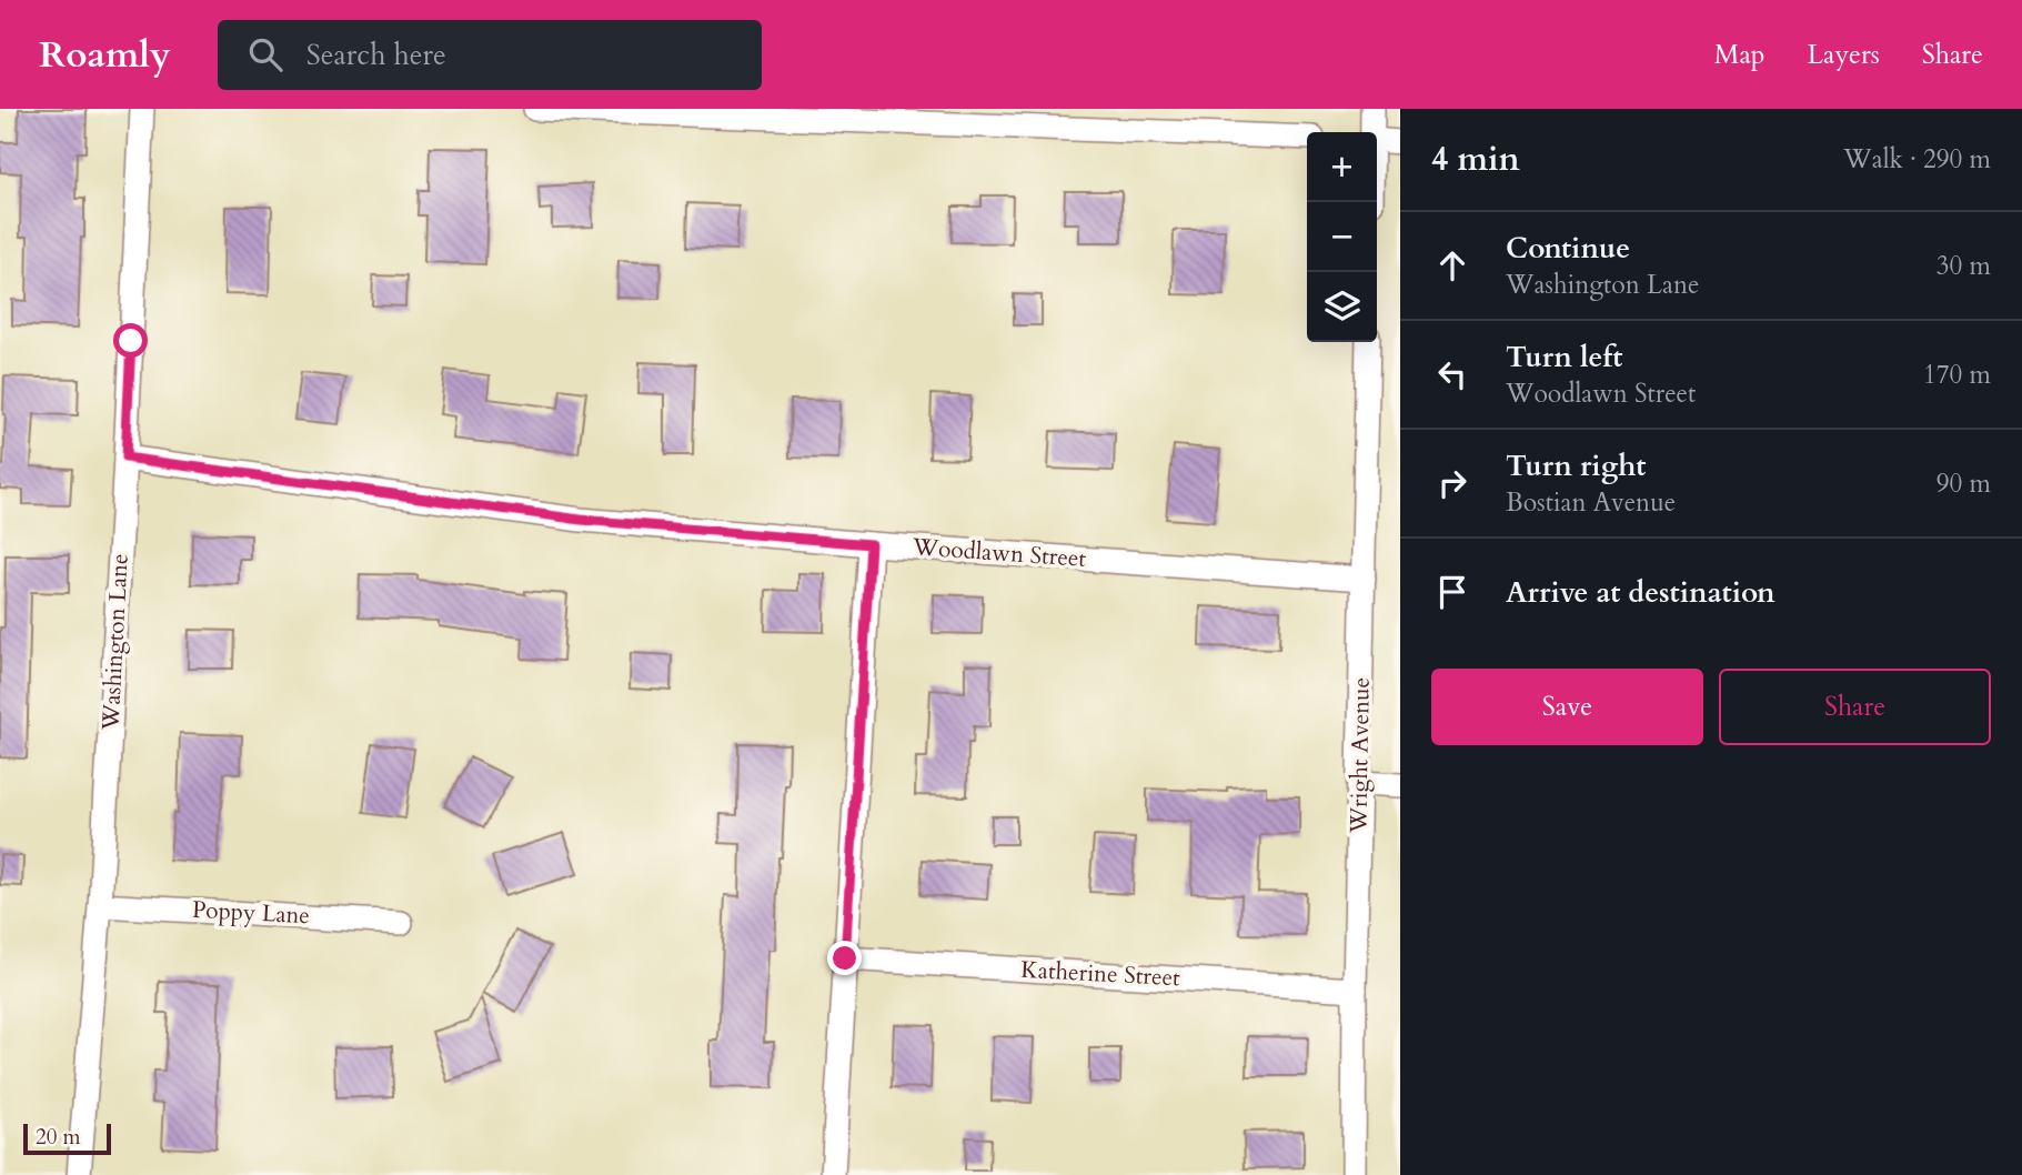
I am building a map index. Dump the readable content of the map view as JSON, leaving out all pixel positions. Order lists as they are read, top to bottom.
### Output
{
  "streets": {
    "street": [
      "Woodlawn Street",
      "Washington Lane",
      "Wright Avenue",
      "Poppy Lane",
      "Katherine Street"
    ]
  },
  "crossings": [
    ["Woodlawn Street", "Washington Lane"],
    ["Woodlawn Street", "Wright Avenue"],
    ["Washington Lane", "Poppy Lane"],
    ["Wright Avenue", "Katherine Street"]
  ],
  "scale_bar": "20 m",
  "page": {
    "header": "Roamly",
    "search": "Search here",
    "nav": ["Map", "Layers", "Share"],
    "heading": ["4 min", "Walk · 290 m"],
    "map_buttons": ["+", "−"],
    "list": [
      ["Continue", "Washington Lane", "30 m"],
      ["Turn left", "Woodlawn Street", "170 m"],
      ["Turn right", "Bostian Avenue", "90 m"],
      "Arrive at destination"
    ],
    "buttons": ["Save", "Share"],
    "scale": "20 m"
  }
}
